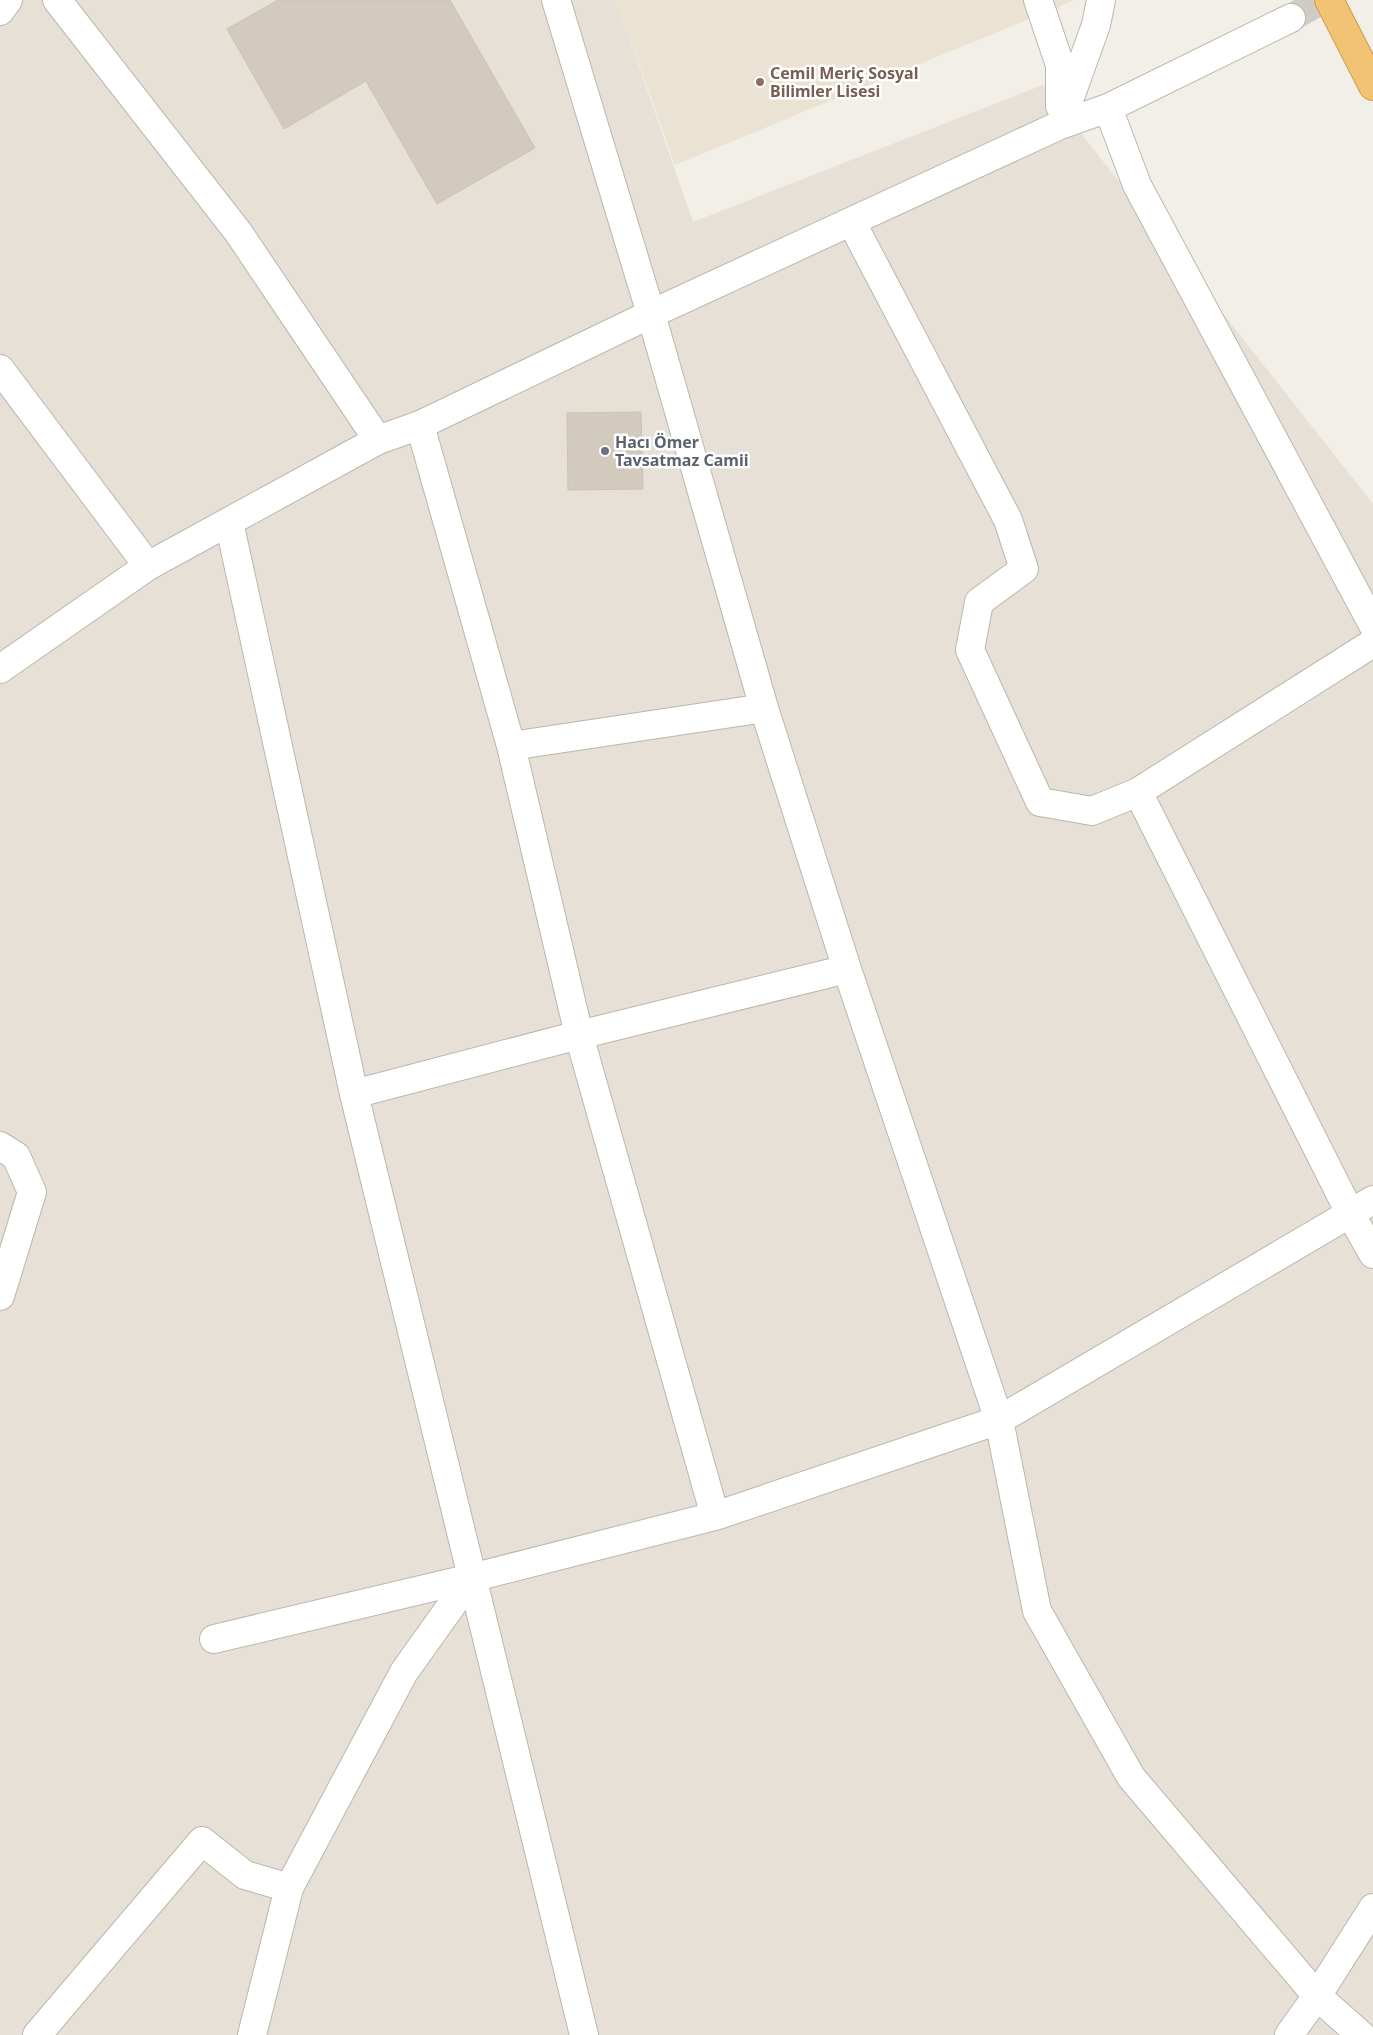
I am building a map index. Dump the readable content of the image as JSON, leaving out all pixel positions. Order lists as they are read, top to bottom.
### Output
{
  "places": ["Cemil Meriç Sosyal Bilimler Lisesi", "Hacı Ömer Tavsatmaz Camii"]
}
